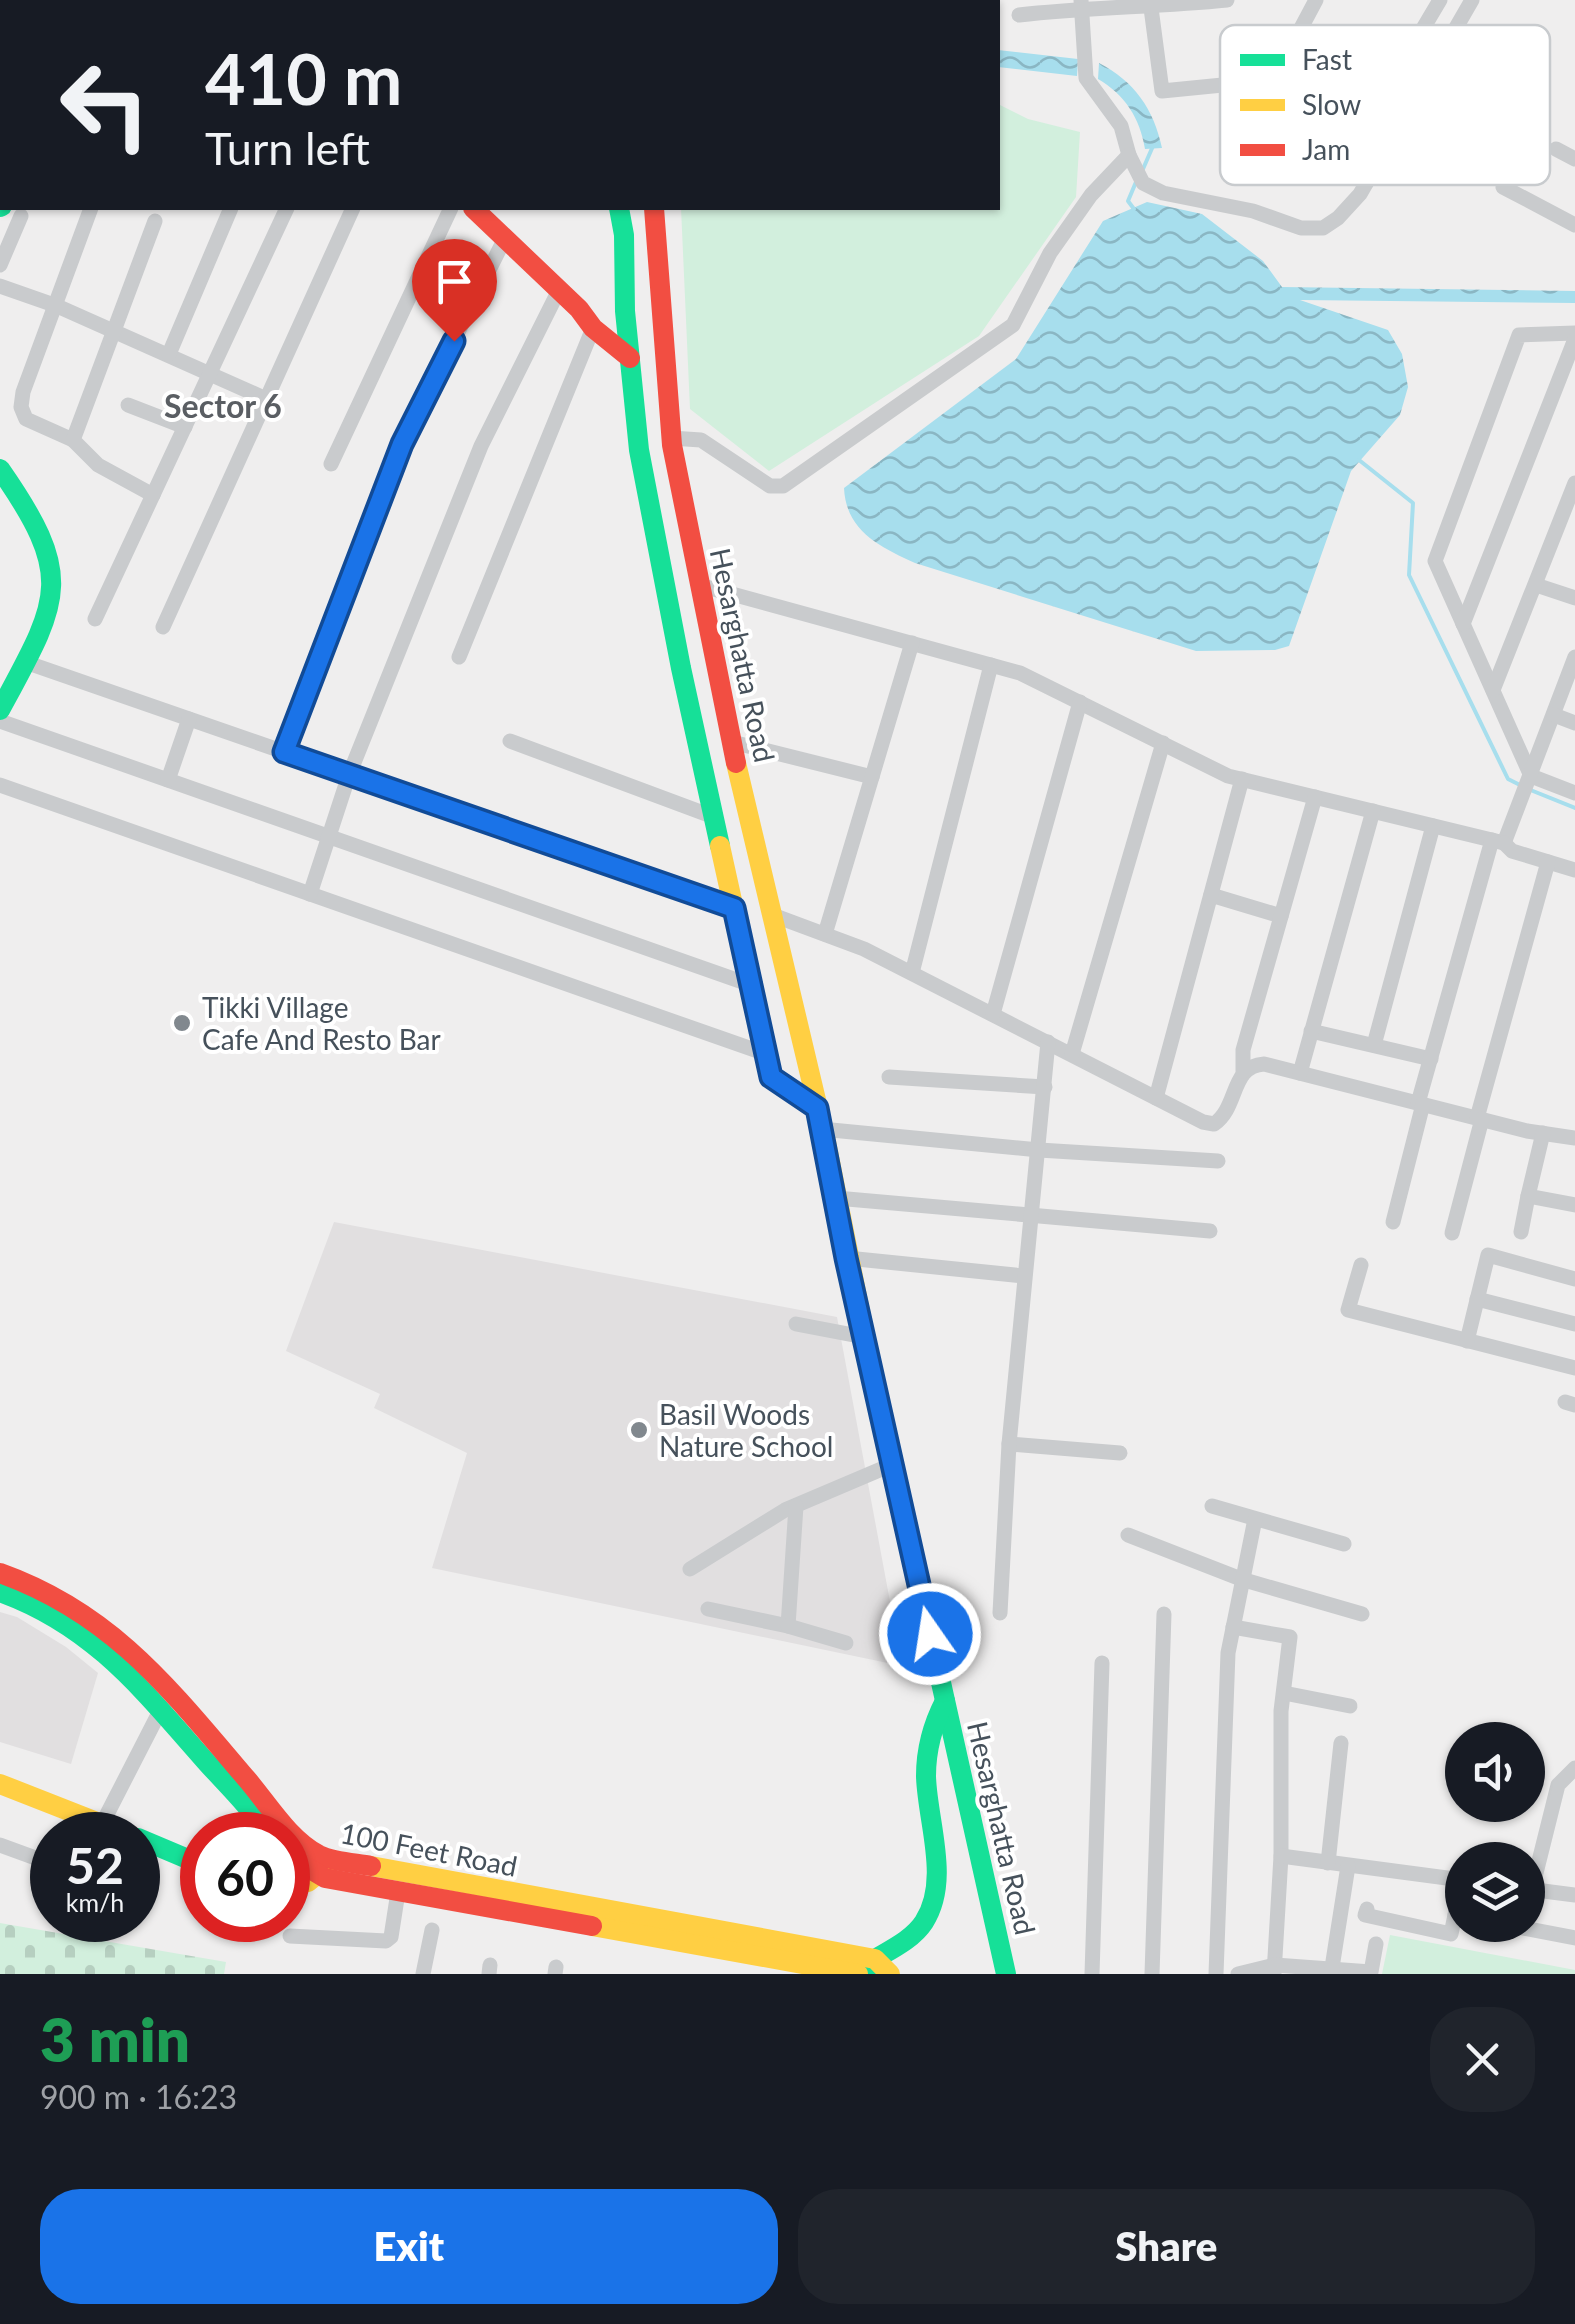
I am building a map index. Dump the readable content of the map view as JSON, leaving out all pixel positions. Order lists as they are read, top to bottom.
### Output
{
  "streets": {
    "main road": ["Hesarghatta Road", "100 Feet Road"]
  },
  "districts": ["Sector 6"],
  "places": ["Tikki Village Cafe And Resto Bar", "Basil Woods Nature School"],
  "legend": ["Fast", "Slow", "Jam"],
  "page": {
    "turn": ["410 m", "Turn left"],
    "speed": "52 km/h",
    "limit": "60",
    "heading": ["3 min", "900 m · 16:23"],
    "buttons": ["Exit", "Share"]
  }
}
